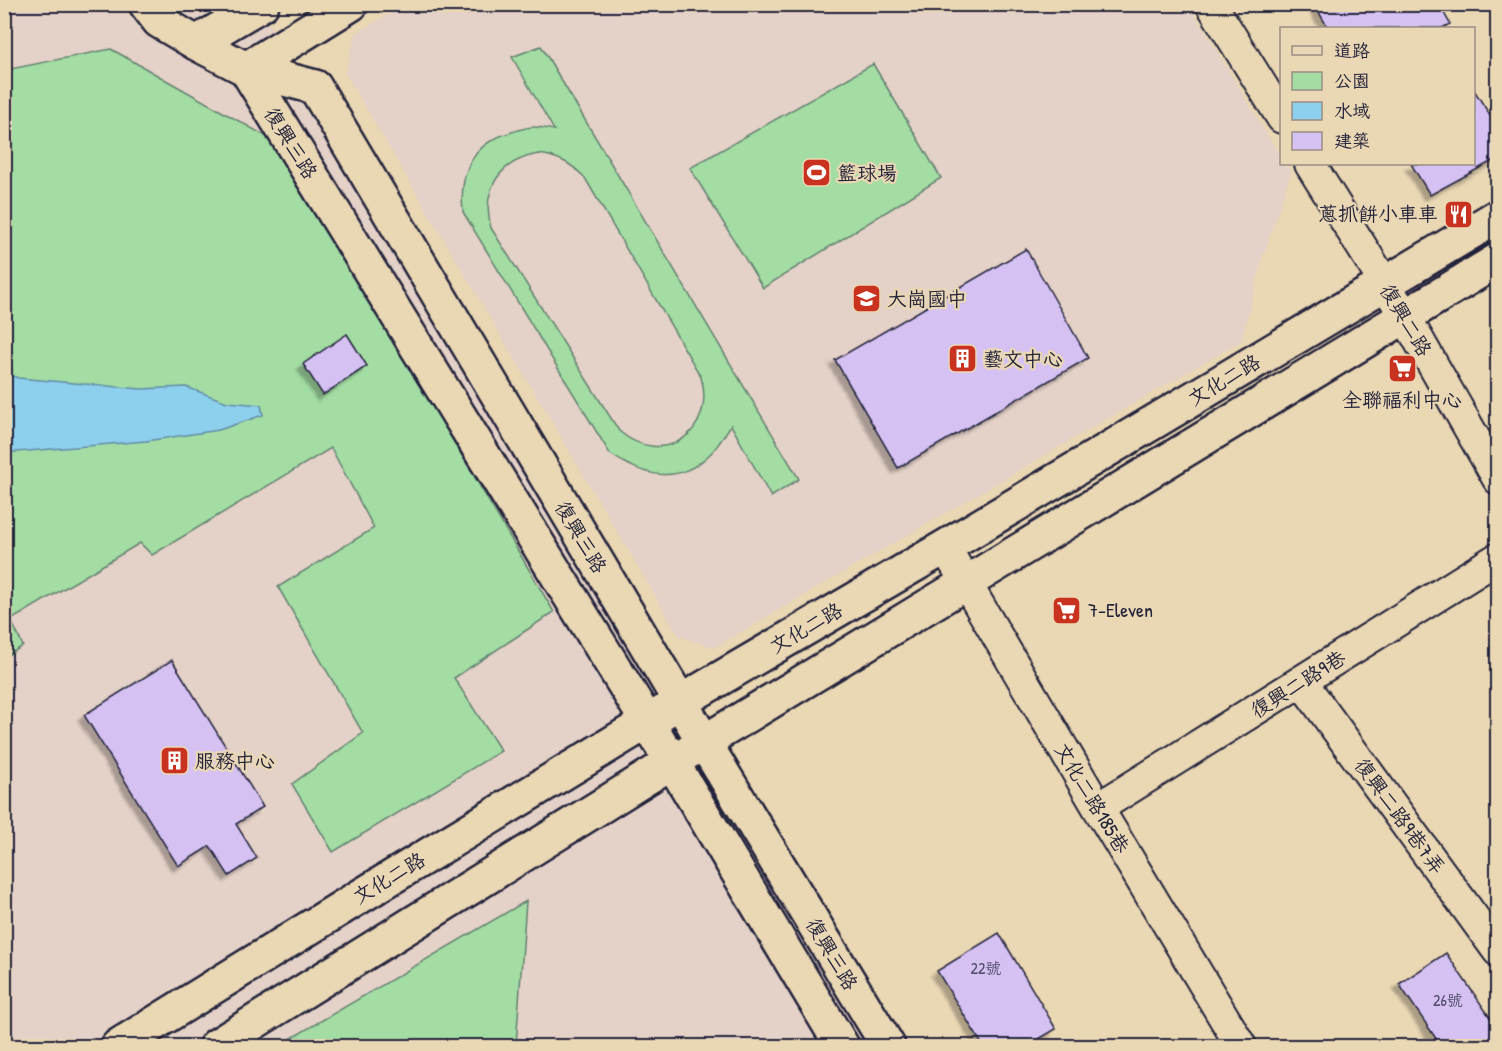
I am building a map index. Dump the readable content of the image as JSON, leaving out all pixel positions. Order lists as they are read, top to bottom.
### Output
{
  "streets": {
    "street": [
      "復興三路",
      "復興二路",
      "文化二路",
      "復興二路9巷",
      "文化二路185巷",
      "復興二路9巷7弄"
    ]
  },
  "crossings": [
    ["復興三路", "文化二路"],
    ["復興二路", "文化二路"],
    ["文化二路", "文化二路185巷"],
    ["復興二路9巷", "文化二路185巷"],
    ["復興二路9巷", "復興二路9巷7弄"]
  ],
  "places": {
    "sports": ["籃球場"],
    "restaurant": ["蔥抓餅小車車"],
    "school or university": ["大崗國中"],
    "building": ["藝文中心", "服務中心"],
    "supermarket": ["全聯福利中心", "7-Eleven"]
  },
  "house_numbers": ["22號", "26號"],
  "legend": [
    "道路",
    "公園",
    "水域",
    "建築"
  ]
}
